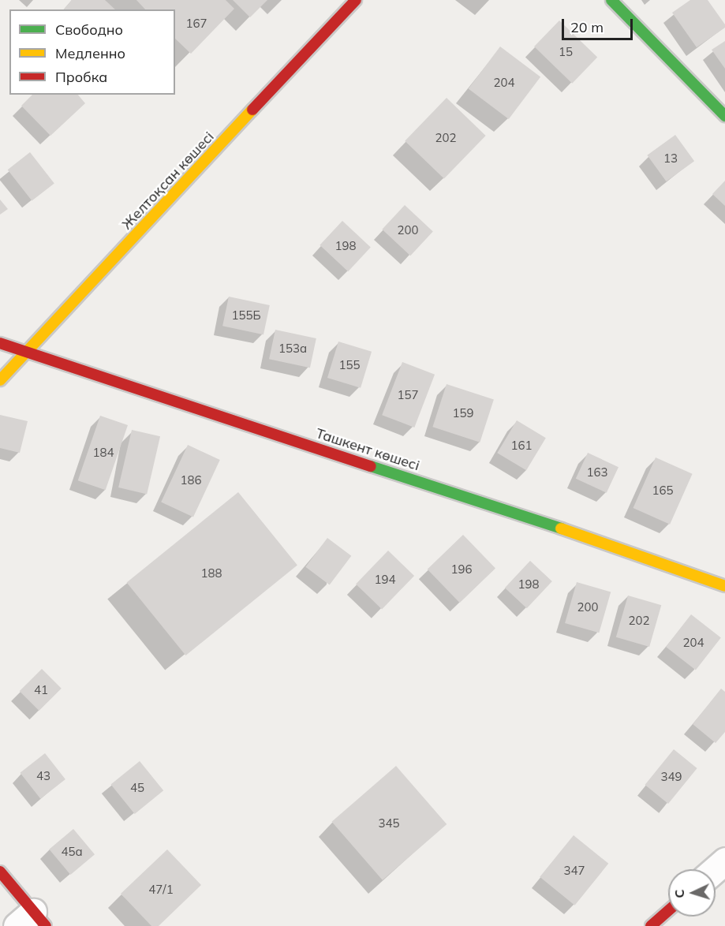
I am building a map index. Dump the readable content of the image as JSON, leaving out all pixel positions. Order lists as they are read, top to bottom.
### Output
{
  "streets": {
    "street": ["Желтоқсан көшесі", "Ташкент көшесі"]
  },
  "crossings": [
    ["Желтоқсан көшесі", "Ташкент көшесі"]
  ],
  "house_numbers": [
    "167",
    "15",
    "204",
    "202",
    "13",
    "200",
    "198",
    "155Б",
    "153а",
    "155",
    "157",
    "159",
    "161",
    "184",
    "163",
    "186",
    "165",
    "196",
    "188",
    "194",
    "198",
    "200",
    "202",
    "204",
    "41",
    "43",
    "349",
    "45",
    "345",
    "45а",
    "347",
    "47/1"
  ],
  "legend": ["Свободно", "Медленно", "Пробка"],
  "scale_bar": "20 m",
  "north": "left"
}
